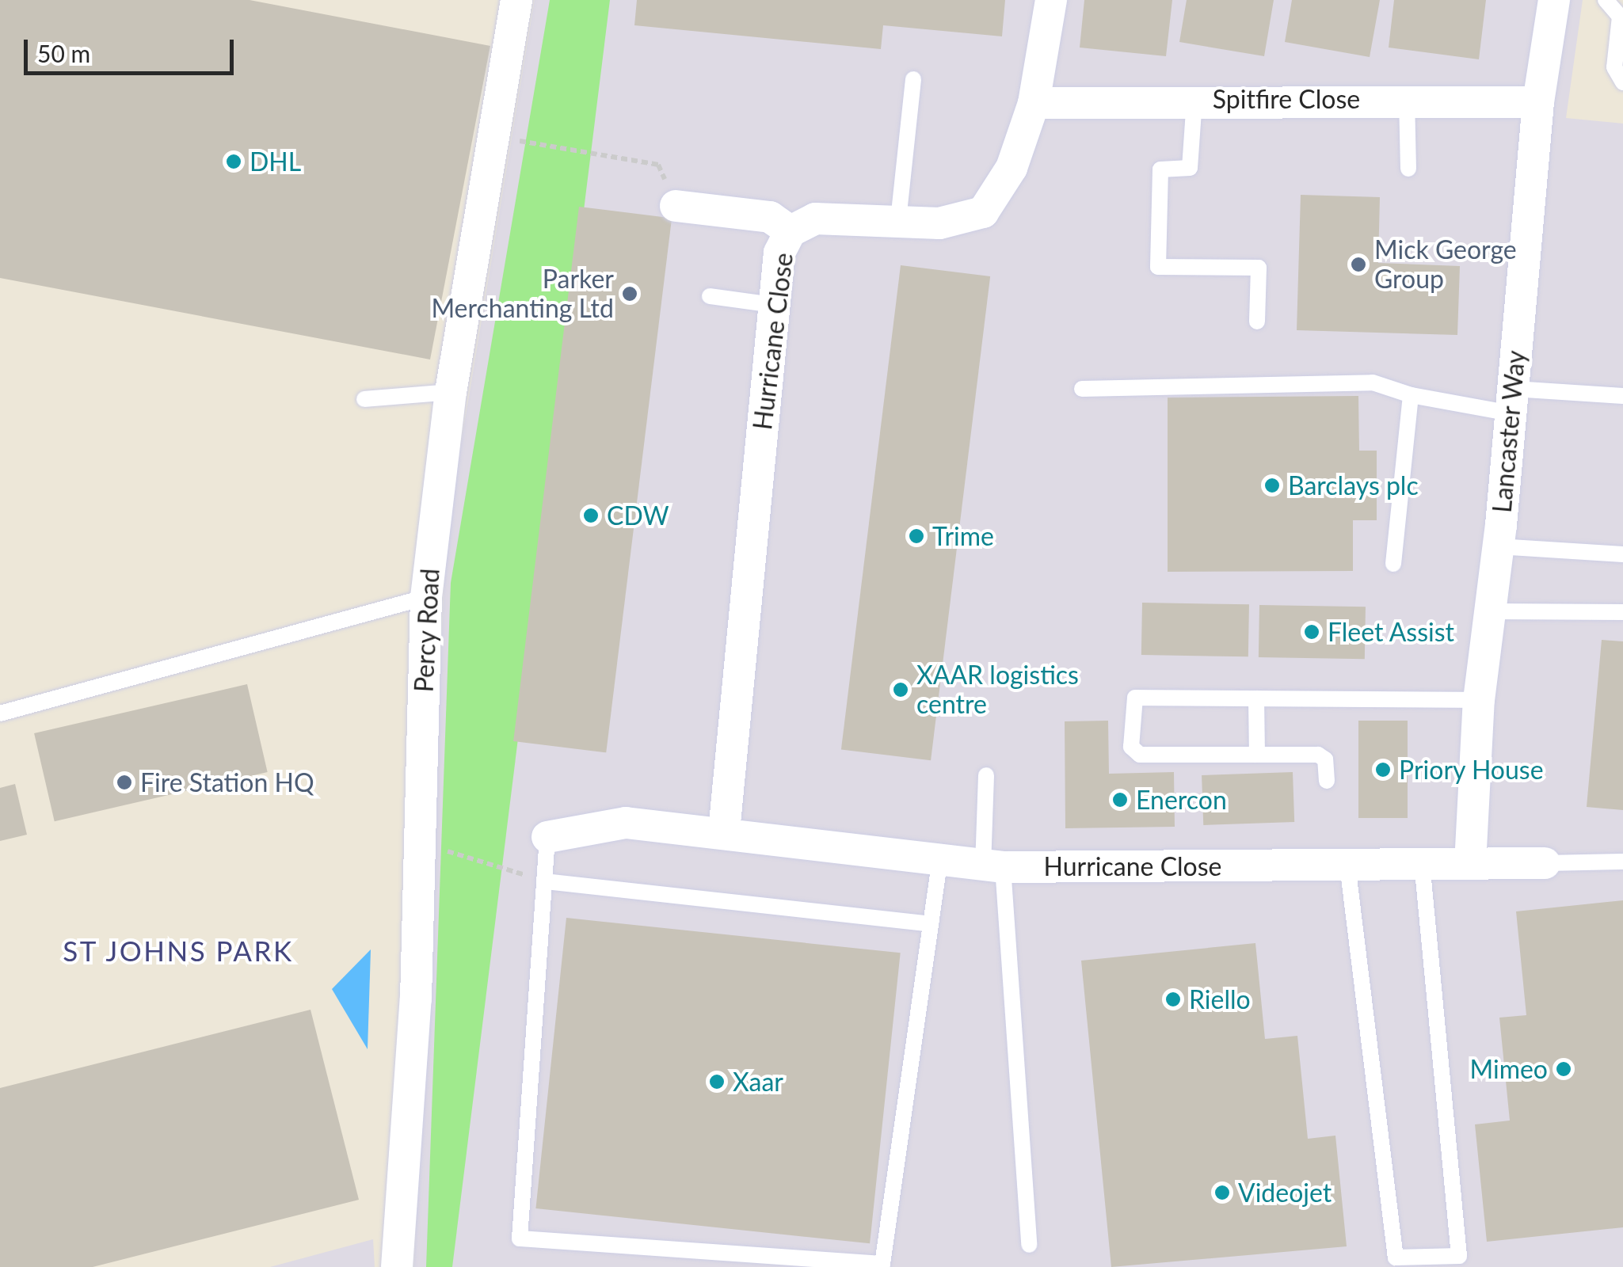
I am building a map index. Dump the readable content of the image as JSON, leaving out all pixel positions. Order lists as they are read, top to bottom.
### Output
{
  "streets": {
    "street": [
      "Spitfire Close",
      "Hurricane Close",
      "Lancaster Way",
      "Percy Road"
    ]
  },
  "crossings": [
    ["Spitfire Close", "Lancaster Way"],
    ["Hurricane Close", "Lancaster Way"]
  ],
  "districts": ["ST JOHNS PARK"],
  "places": [
    "DHL",
    "Mick George Group",
    "Parker Merchanting Ltd",
    "Barclays plc",
    "CDW",
    "Trime",
    "Fleet Assist",
    "XAAR logistics centre",
    "Priory House",
    "Fire Station HQ",
    "Enercon",
    "Riello",
    "Mimeo",
    "Xaar",
    "Videojet"
  ],
  "scale_bar": "50 m"
}
